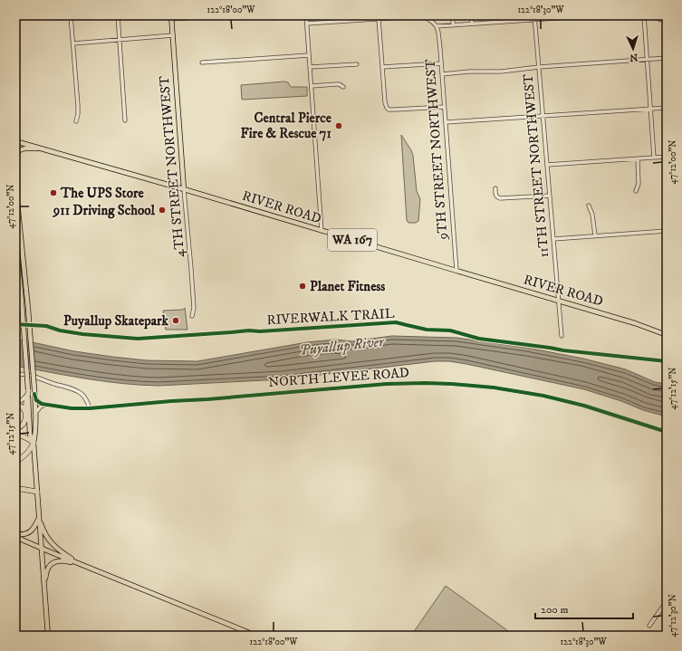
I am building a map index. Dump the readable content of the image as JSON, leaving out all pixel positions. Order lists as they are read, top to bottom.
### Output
{
  "streets": {
    "main road": ["4TH STREET NORTHWEST", "RIVER ROAD", "WA 167"],
    "street": ["9TH STREET NORTHWEST", "11TH STREET NORTHWEST", "NORTH LEVEE ROAD"],
    "cycle path": ["RIVERWALK TRAIL"]
  },
  "crossings": [
    ["9TH STREET NORTHWEST", "RIVER ROAD"],
    ["11TH STREET NORTHWEST", "RIVER ROAD"],
    ["4TH STREET NORTHWEST", "RIVER ROAD"],
    ["RIVER ROAD", "WA 167"]
  ],
  "water": ["Puyallup River"],
  "places": [
    "Central Pierce Fire & Rescue 71",
    "The UPS Store",
    "911 Driving School",
    "Planet Fitness",
    "Puyallup Skatepark"
  ],
  "scale_bar": "200 m",
  "north": "bottom",
  "coordinates": [
    "122°18'00\"W",
    "122°18'30\"W",
    "47°12'00\"N",
    "47°12'15\"N",
    "47°12'30\"N"
  ]
}
